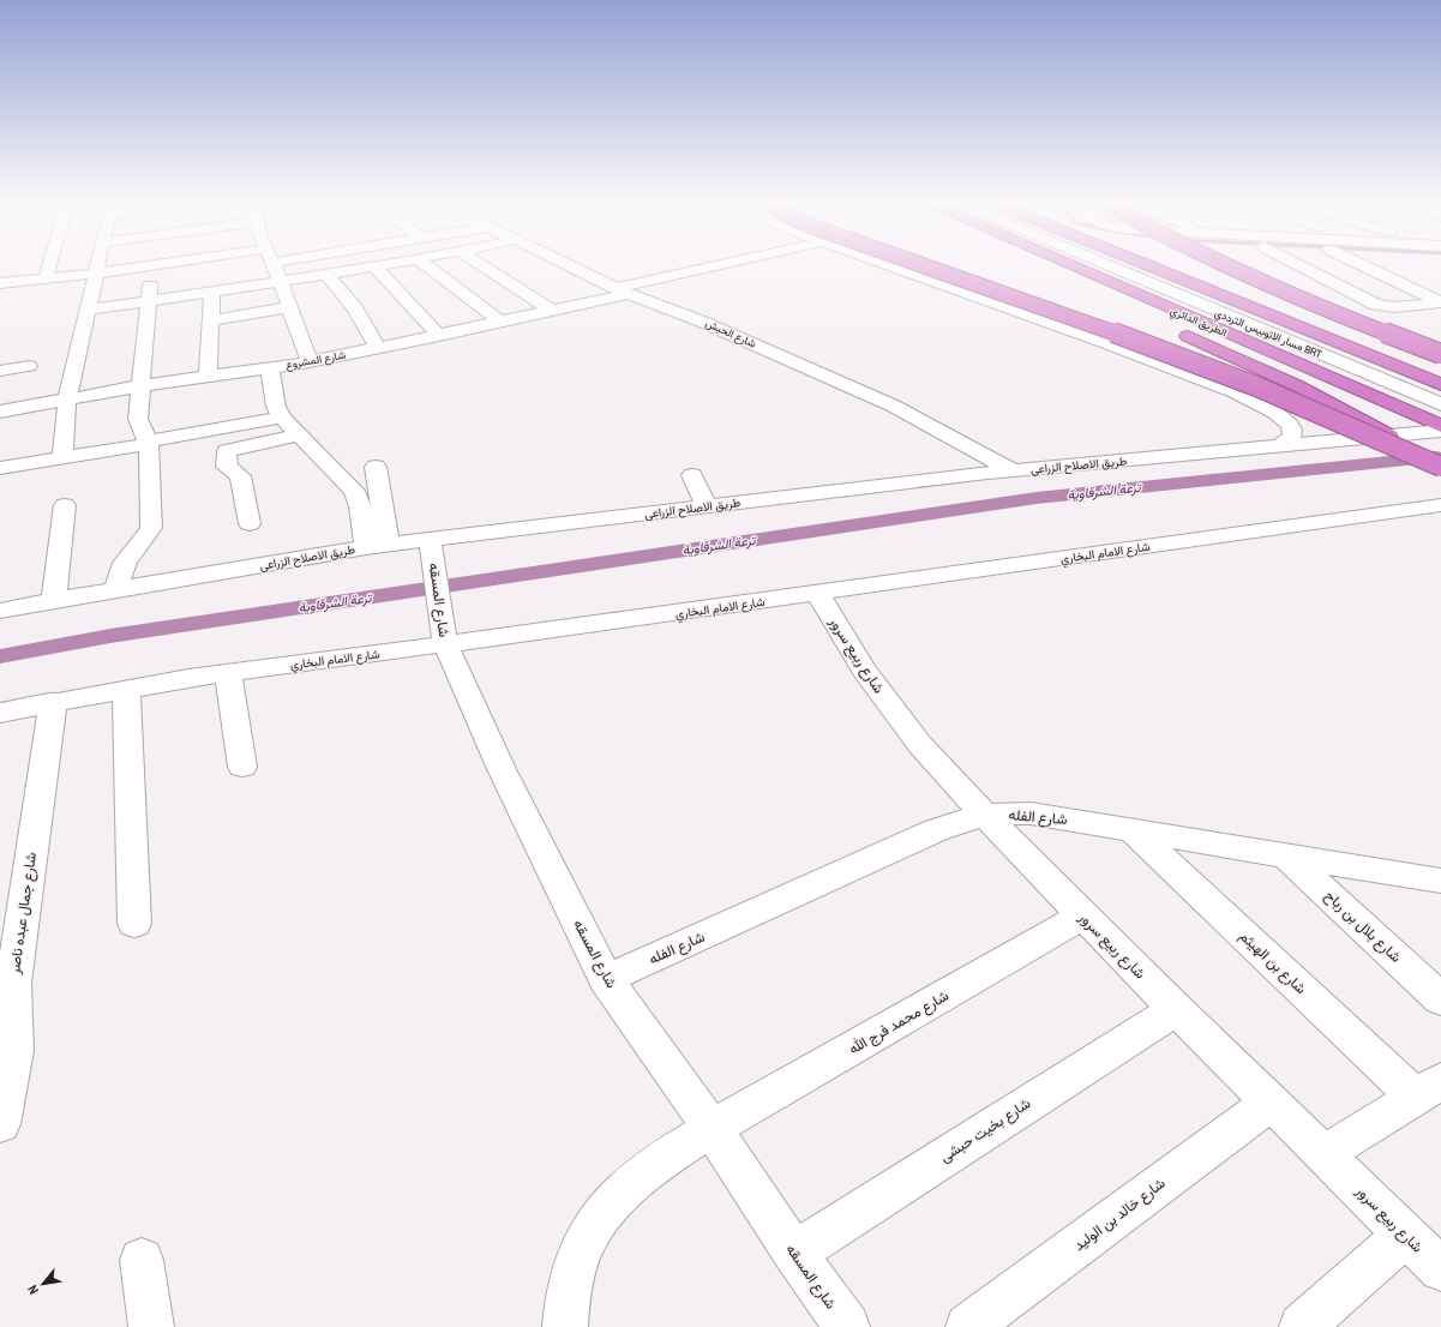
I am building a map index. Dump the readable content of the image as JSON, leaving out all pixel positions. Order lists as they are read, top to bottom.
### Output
{
  "streets": {
    "highway": ["الطريق الدائري"],
    "street": [
      "شارع الحبش",
      "مسار الاتوبيس الترددي BRT",
      "شارع المشروع",
      "طريق الاصلاح الزراعى",
      "شارع الامام البخاري",
      "شارع المسقه",
      "شارع ربيع سرور",
      "شارع الفله",
      "شارع جمال عبده ناصر",
      "شارع بلال بن رباح",
      "شارع بن الهيثم",
      "شارع محمد فرج الله",
      "شارع بخيت حبشى",
      "شارع خالد بن الوليد"
    ]
  },
  "crossings": [
    ["شارع الحبش", "شارع المشروع"],
    ["شارع الحبش", "طريق الاصلاح الزراعى"],
    ["طريق الاصلاح الزراعى", "شارع المسقه"],
    ["شارع الامام البخاري", "شارع المسقه"],
    ["شارع الامام البخاري", "شارع ربيع سرور"],
    ["شارع الامام البخاري", "شارع جمال عبده ناصر"],
    ["شارع المسقه", "شارع الفله"],
    ["شارع المسقه", "شارع محمد فرج الله"],
    ["شارع المسقه", "شارع بخيت حبشى"],
    ["شارع ربيع سرور", "شارع الفله"],
    ["شارع ربيع سرور", "شارع محمد فرج الله"],
    ["شارع ربيع سرور", "شارع بخيت حبشى"],
    ["شارع ربيع سرور", "شارع خالد بن الوليد"],
    ["شارع الفله", "شارع بلال بن رباح"],
    ["شارع الفله", "شارع بن الهيثم"]
  ],
  "water": ["ترعة الشرقاوية"],
  "north": "bottom left"
}
